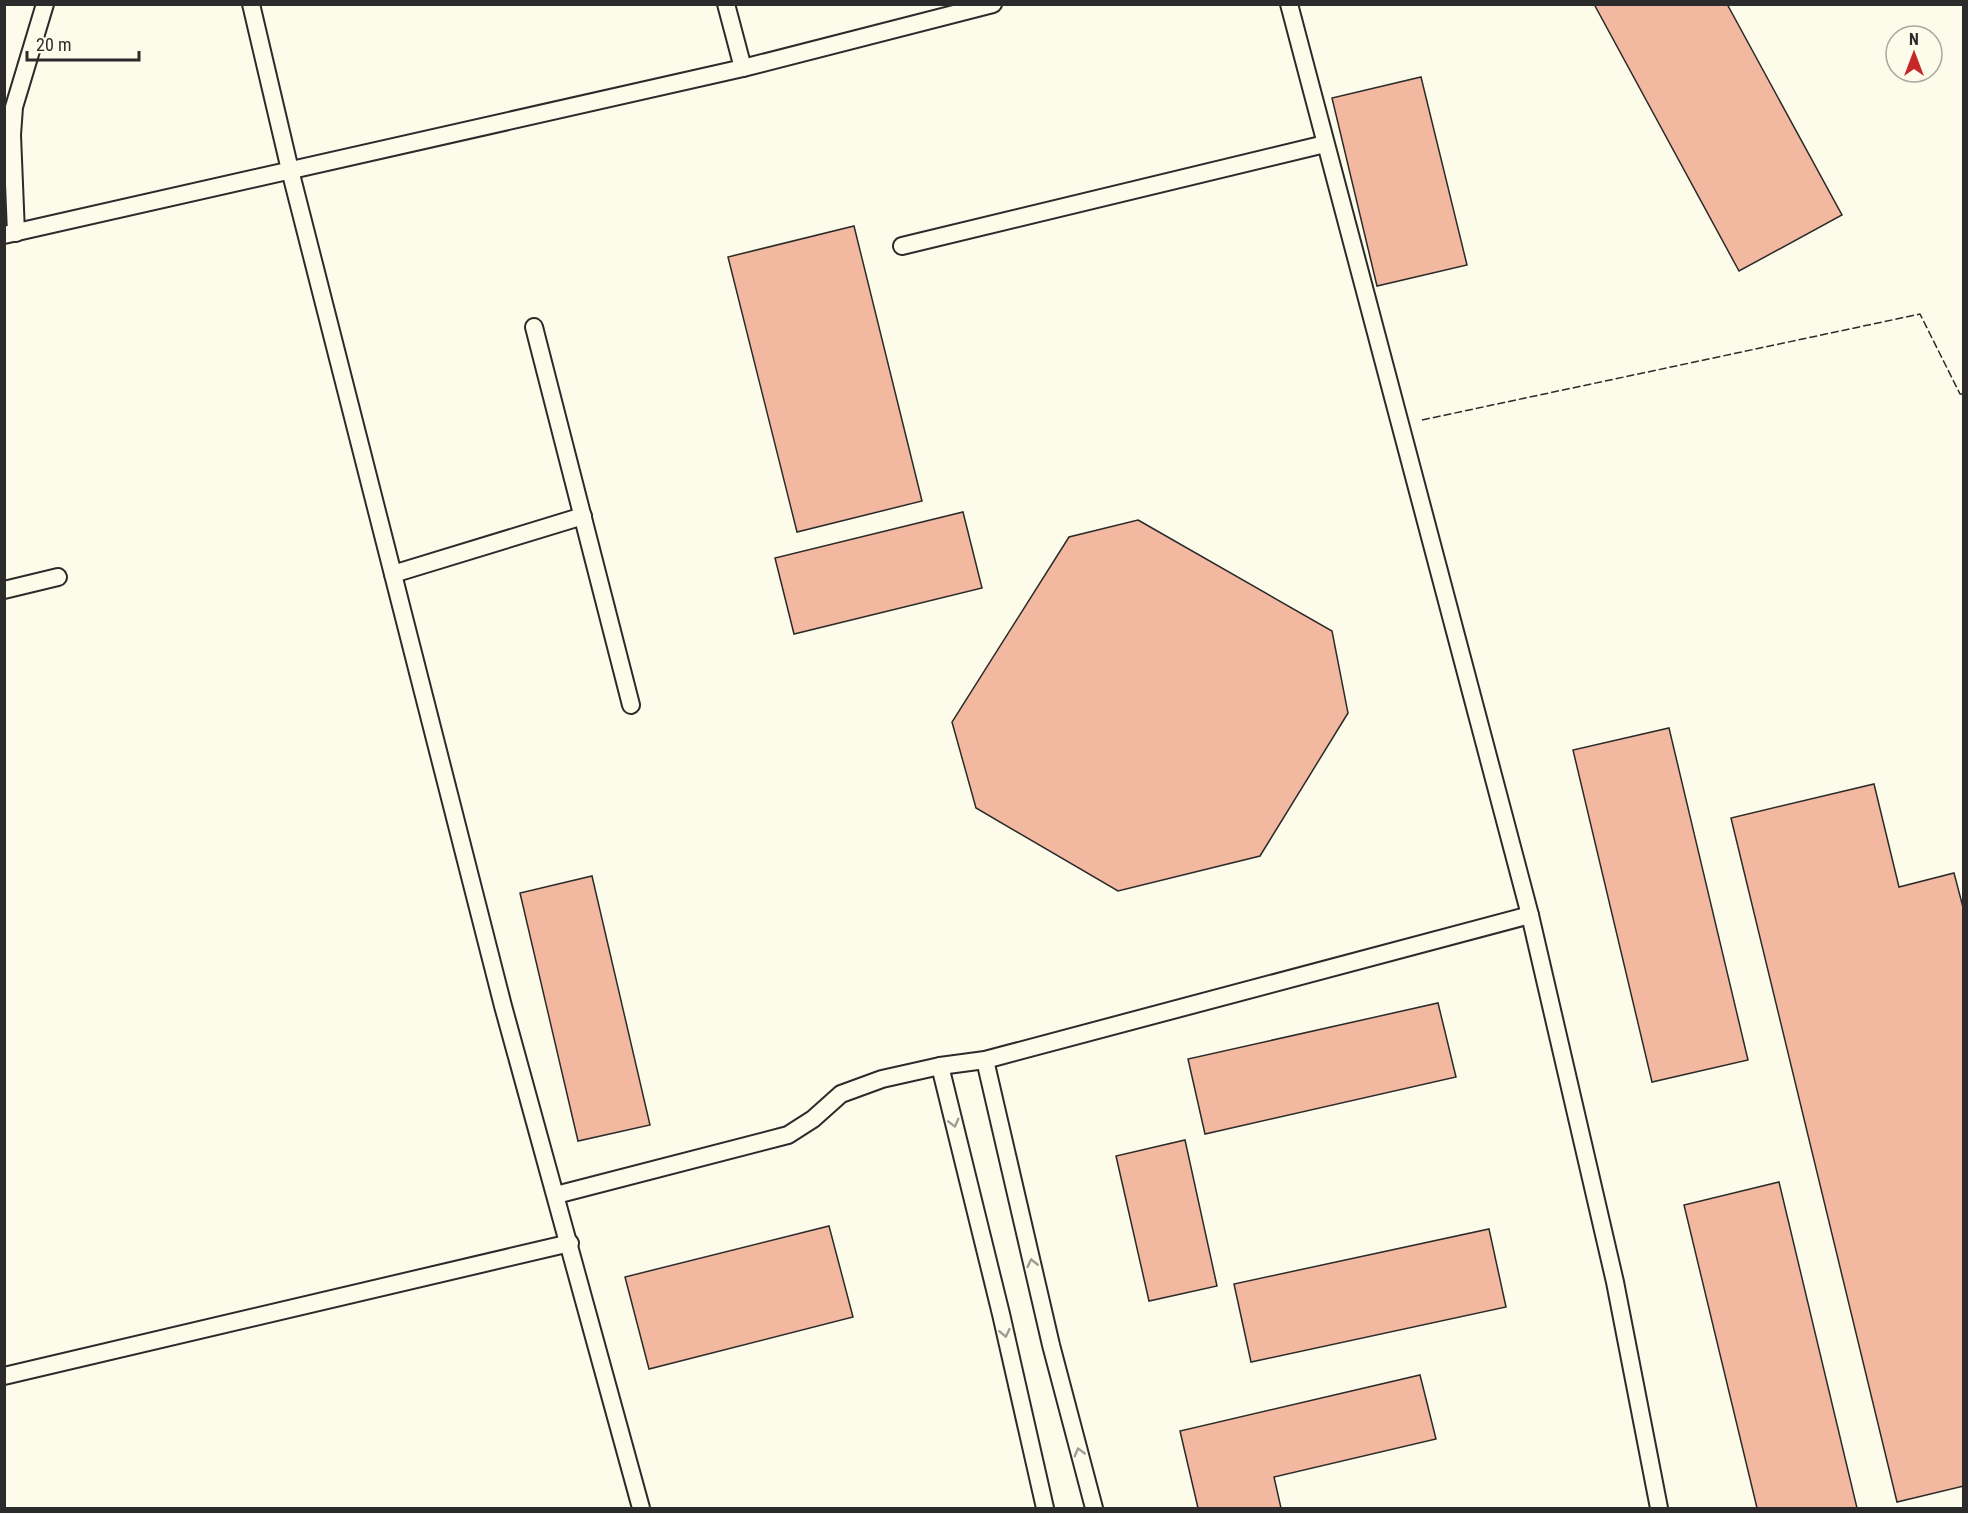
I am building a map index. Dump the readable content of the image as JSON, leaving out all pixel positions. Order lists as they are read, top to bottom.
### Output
{
  "scale_bar": "20 m",
  "north": "top"
}
